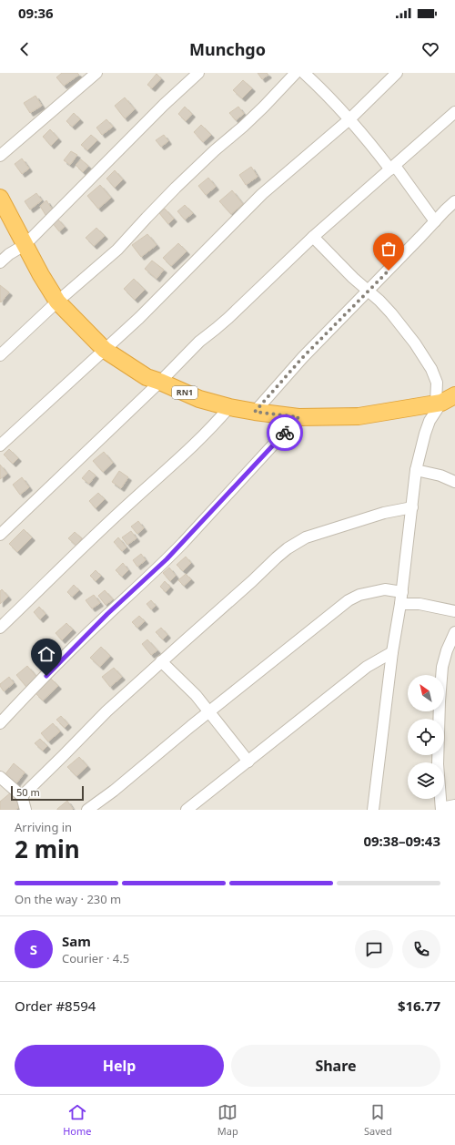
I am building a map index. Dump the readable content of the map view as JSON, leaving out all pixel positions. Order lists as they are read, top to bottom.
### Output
{
  "streets": {
    "highway": ["RN1"]
  },
  "scale_bar": "50 m",
  "north": "top left",
  "page": {
    "status": "09:36",
    "header": "Munchgo",
    "scale": "50 m",
    "heading": ["2 min", "Arriving in", "09:38–09:43"],
    "panel": [
      "Sam",
      "Courier · 4.5",
      "Order #8594",
      "$16.77"
    ],
    "bar": "On the way · 230 m",
    "round": "S",
    "buttons": ["Help", "Share"],
    "tabs": ["Home", "Map", "Saved"]
  }
}
